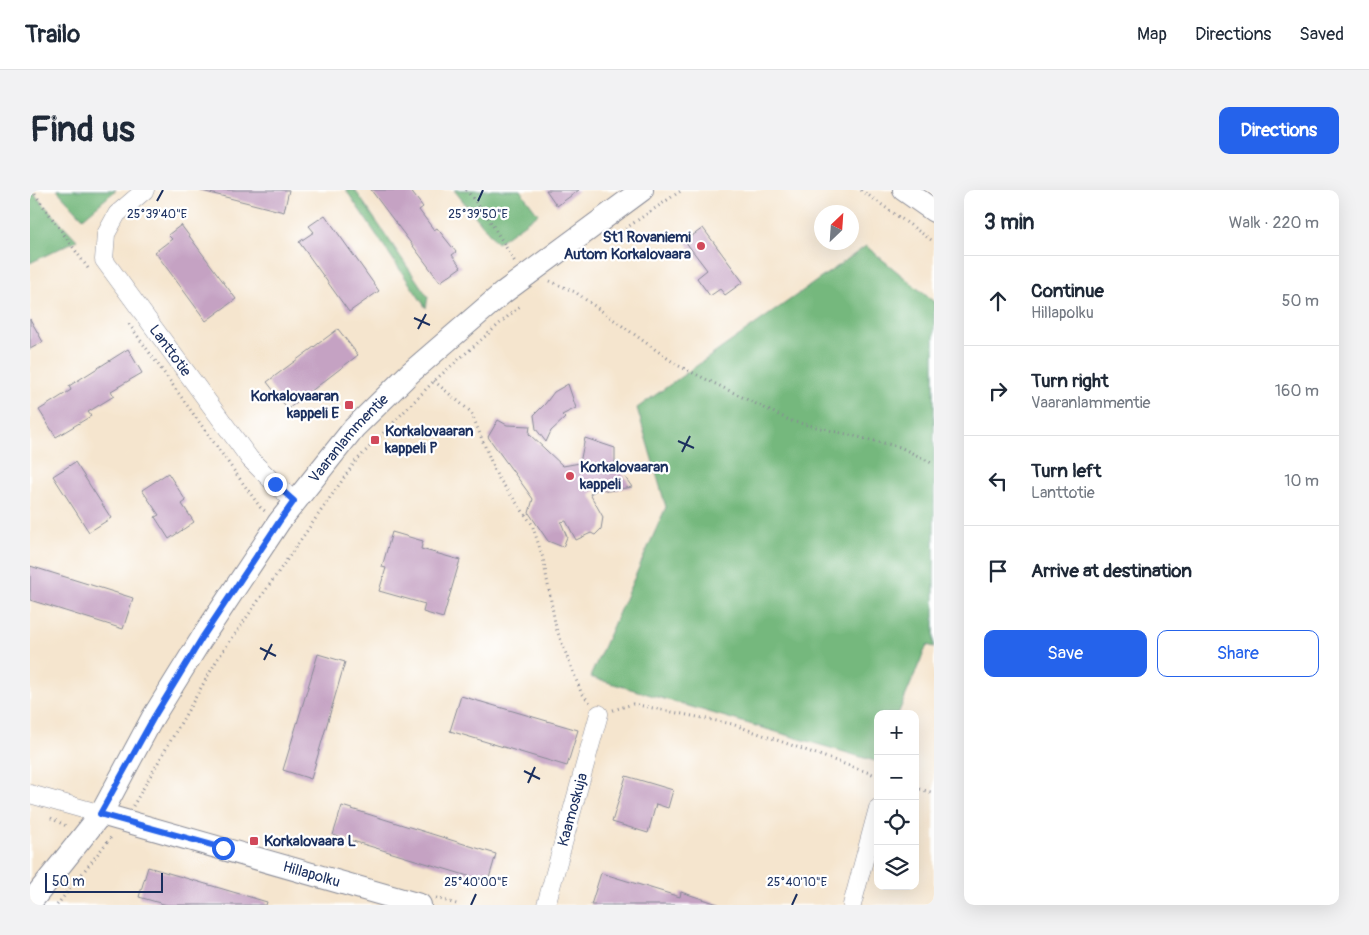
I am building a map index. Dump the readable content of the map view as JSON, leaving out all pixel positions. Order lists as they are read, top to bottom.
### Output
{
  "streets": {
    "street": [
      "Lanttotie",
      "Vaaranlammentie",
      "Kaamoskuja",
      "Hillapolku"
    ]
  },
  "crossings": [
    ["Lanttotie", "Vaaranlammentie"],
    ["Vaaranlammentie", "Hillapolku"]
  ],
  "places": {
    "other": ["St1 Rovaniemi Autom Korkalovaara", "Korkalovaaran kappeli"],
    "transit": ["Korkalovaaran kappeli E", "Korkalovaaran kappeli P", "Korkalovaara L"]
  },
  "scale_bar": "50 m",
  "north": "top right",
  "page": {
    "header": "Trailo",
    "nav": ["Map", "Directions", "Saved"],
    "buttons": [
      "Directions",
      ["Save", "Share"]
    ],
    "title": "Find us",
    "heading": ["3 min", "Walk · 220 m"],
    "list": [
      ["Continue", "Hillapolku", "50 m"],
      ["Turn right", "Vaaranlammentie", "160 m"],
      ["Turn left", "Lanttotie", "10 m"],
      "Arrive at destination"
    ],
    "map_buttons": ["+", "−"],
    "scale": "50 m"
  },
  "coordinates": [
    "25°39'40\"E",
    "25°39'50\"E",
    "25°40'00\"E",
    "25°40'10\"E"
  ]
}
